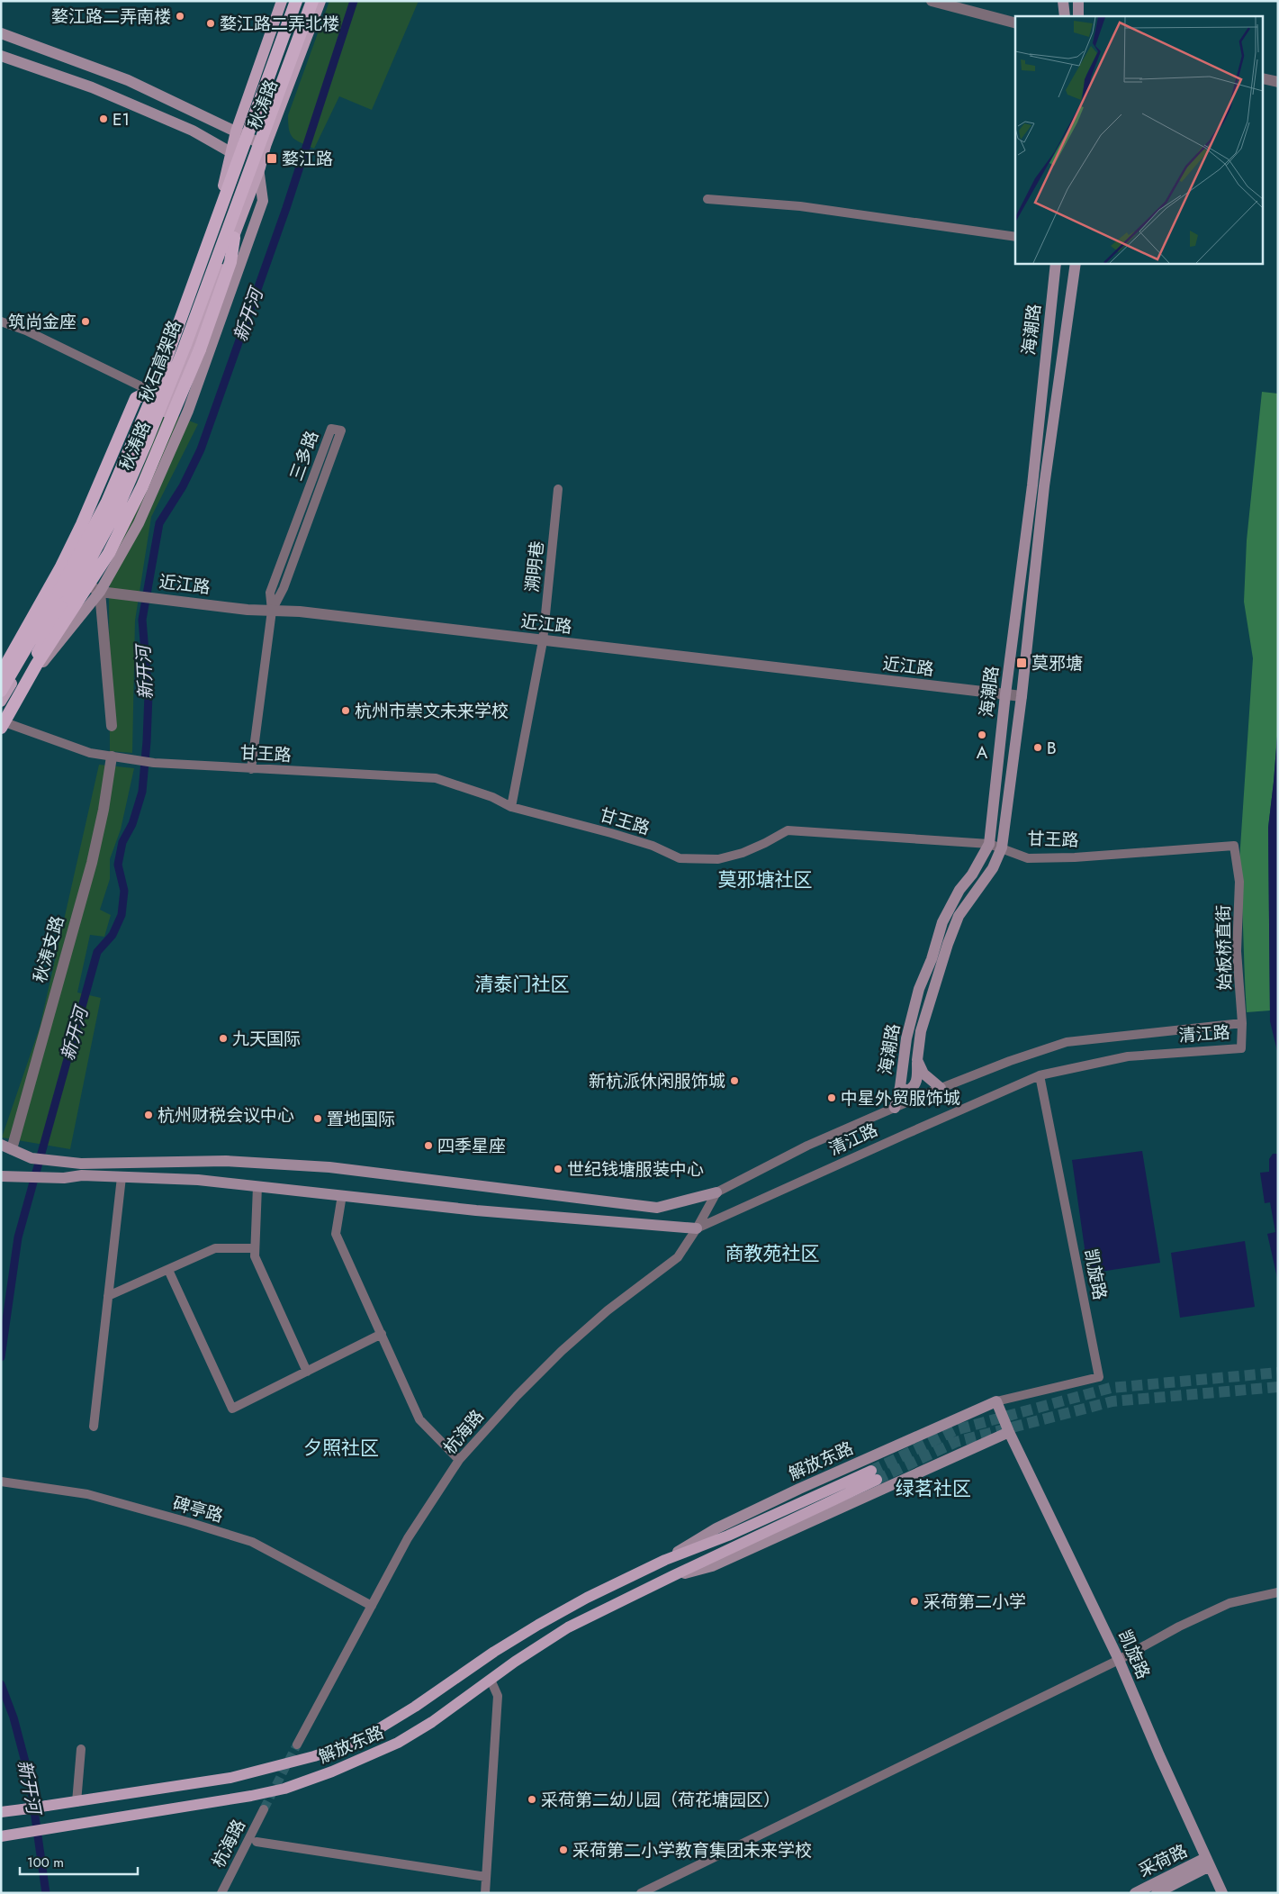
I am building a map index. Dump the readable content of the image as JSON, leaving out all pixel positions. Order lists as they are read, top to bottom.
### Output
{
  "streets": {
    "highway": ["秋石高架路"],
    "main road": [
      "秋涛路",
      "海潮路",
      "清江路",
      "凯旋路",
      "解放东路",
      "采荷路"
    ],
    "street": [
      "三多路",
      "溯明巷",
      "近江路",
      "甘王路",
      "始板桥直街",
      "秋涛支路",
      "杭海路",
      "碑亭路"
    ]
  },
  "crossings": [
    ["秋涛路", "秋石高架路"],
    ["秋涛路", "近江路"],
    ["秋涛路", "甘王路"],
    ["海潮路", "近江路"],
    ["海潮路", "甘王路"],
    ["海潮路", "清江路"],
    ["秋石高架路", "甘王路"],
    ["三多路", "近江路"],
    ["三多路", "甘王路"],
    ["溯明巷", "近江路"],
    ["溯明巷", "甘王路"],
    ["甘王路", "始板桥直街"],
    ["甘王路", "秋涛支路"],
    ["始板桥直街", "清江路"],
    ["秋涛支路", "清江路"],
    ["清江路", "凯旋路"],
    ["清江路", "杭海路"],
    ["凯旋路", "解放东路"],
    ["凯旋路", "采荷路"],
    ["杭海路", "碑亭路"]
  ],
  "districts": [
    "莫邪塘社区",
    "清泰门社区",
    "商教苑社区",
    "夕照社区",
    "绿茗社区"
  ],
  "water": ["新开河"],
  "places": {
    "other": [
      "婺江路二弄南楼",
      "婺江路二弄北楼",
      "E1",
      "筑尚金座",
      "杭州市崇文未来学校",
      "A",
      "B",
      "九天国际",
      "新杭派休闲服饰城",
      "中星外贸服饰城",
      "杭州财税会议中心",
      "置地国际",
      "四季星座",
      "世纪钱塘服装中心",
      "采荷第二小学",
      "采荷第二幼儿园（荷花塘园区）",
      "采荷第二小学教育集团未来学校"
    ],
    "transit": ["婺江路", "莫邪塘"]
  },
  "scale_bar": "100 m"
}
